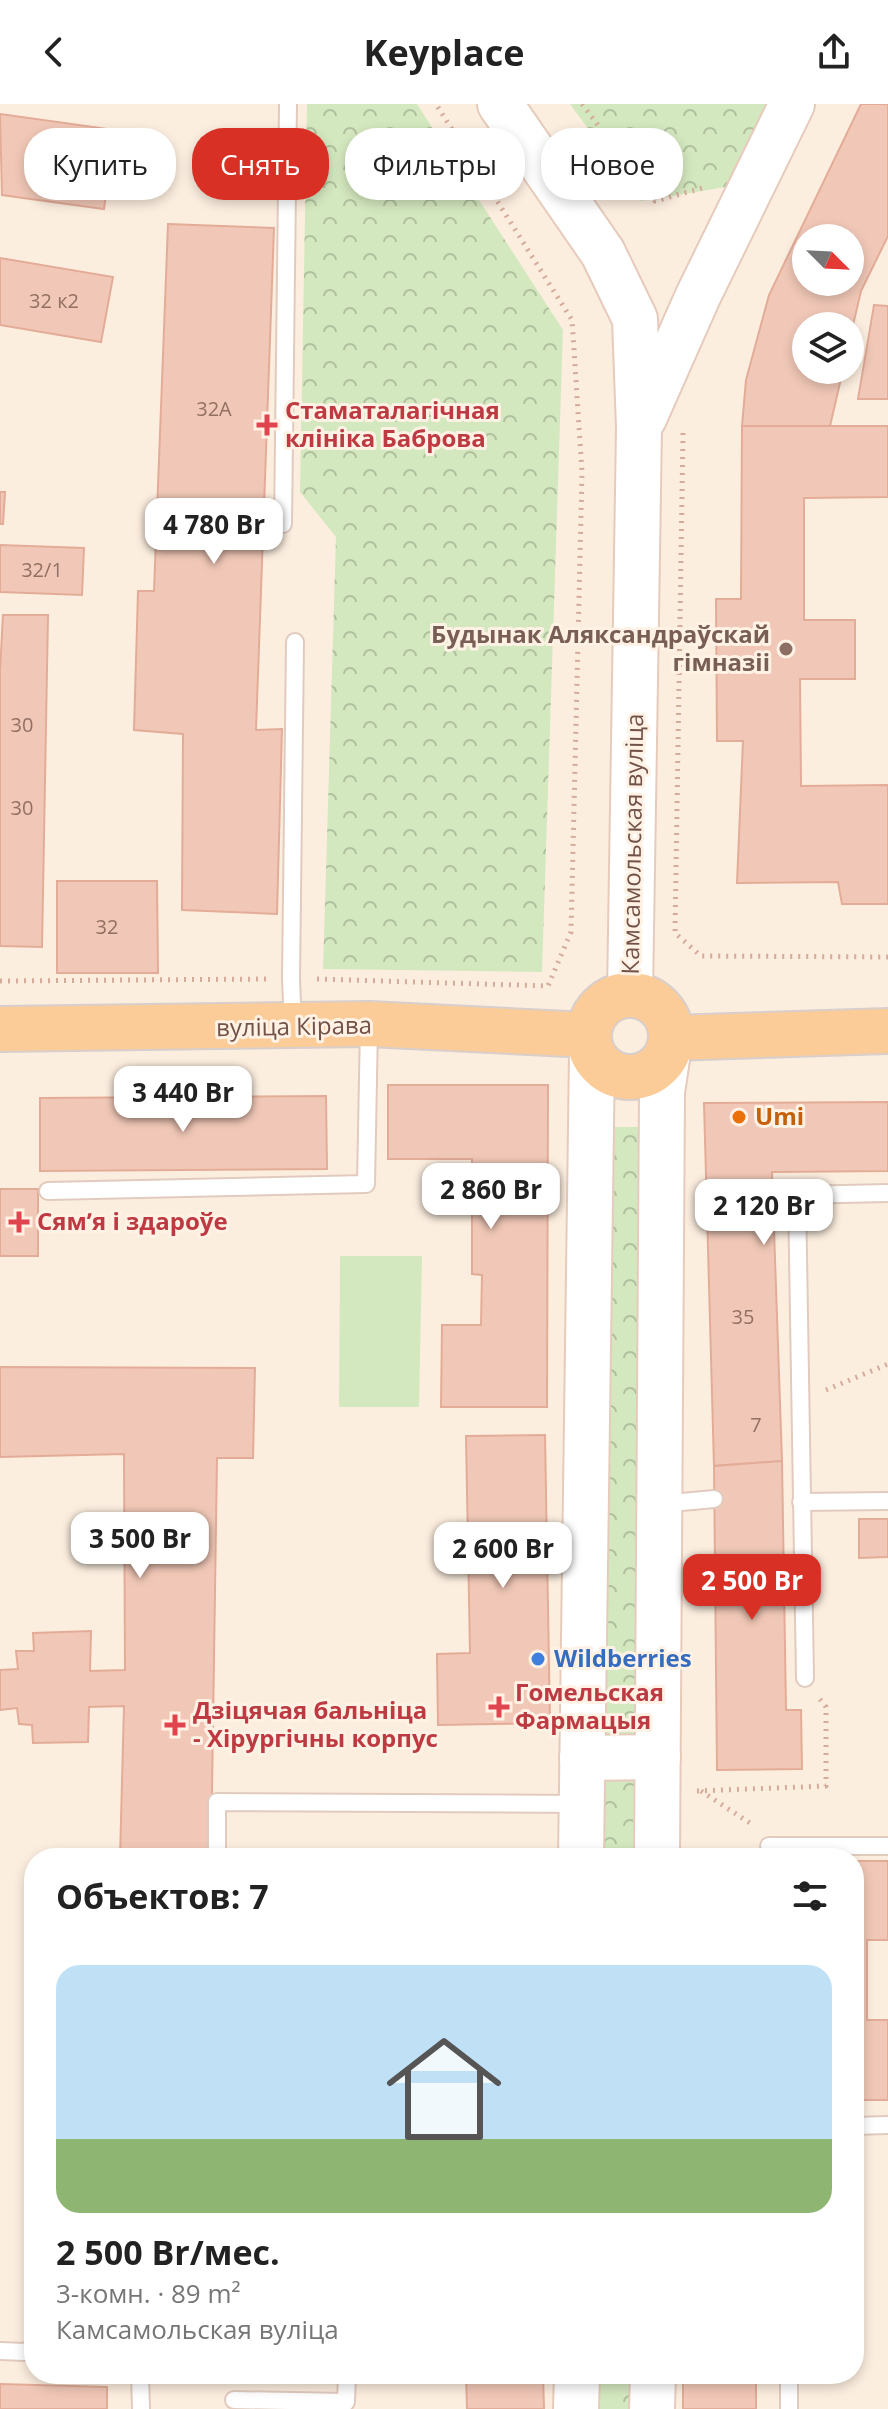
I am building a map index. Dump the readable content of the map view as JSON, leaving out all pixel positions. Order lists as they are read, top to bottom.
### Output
{
  "streets": {
    "main road": ["вуліца Кірава"],
    "street": ["Камсамольская вуліца"]
  },
  "crossings": [
    ["Камсамольская вуліца", "вуліца Кірава"]
  ],
  "places": {
    "health": [
      "Стаматалагічная клініка Баброва",
      "Сямʼя і здароўе",
      "Гомельская Фармацыя",
      "Дзіцячая бальніца - Хірургічны корпус"
    ],
    "other": ["Будынак Аляксандраўскай гімназіі", "Umi", "Wildberries"]
  },
  "house_numbers": [
    "32 к2",
    "32А",
    "32/1",
    "30",
    "30",
    "32",
    "35",
    "7"
  ],
  "north": "bottom right",
  "page": {
    "header": "Keyplace",
    "chip": [
      "Купить",
      "Снять",
      "Фильтры",
      "Новое"
    ],
    "price": [
      "4 780 Br",
      "3 440 Br",
      "2 860 Br",
      "2 120 Br",
      "3 500 Br",
      "2 600 Br",
      "2 500 Br"
    ],
    "heading": "Объектов: 7",
    "list": [
      {
        "name": "2 500 Br/мес.",
        "note": "3-комн. · 89 m² · Камсамольская вуліца"
      }
    ]
  }
}
